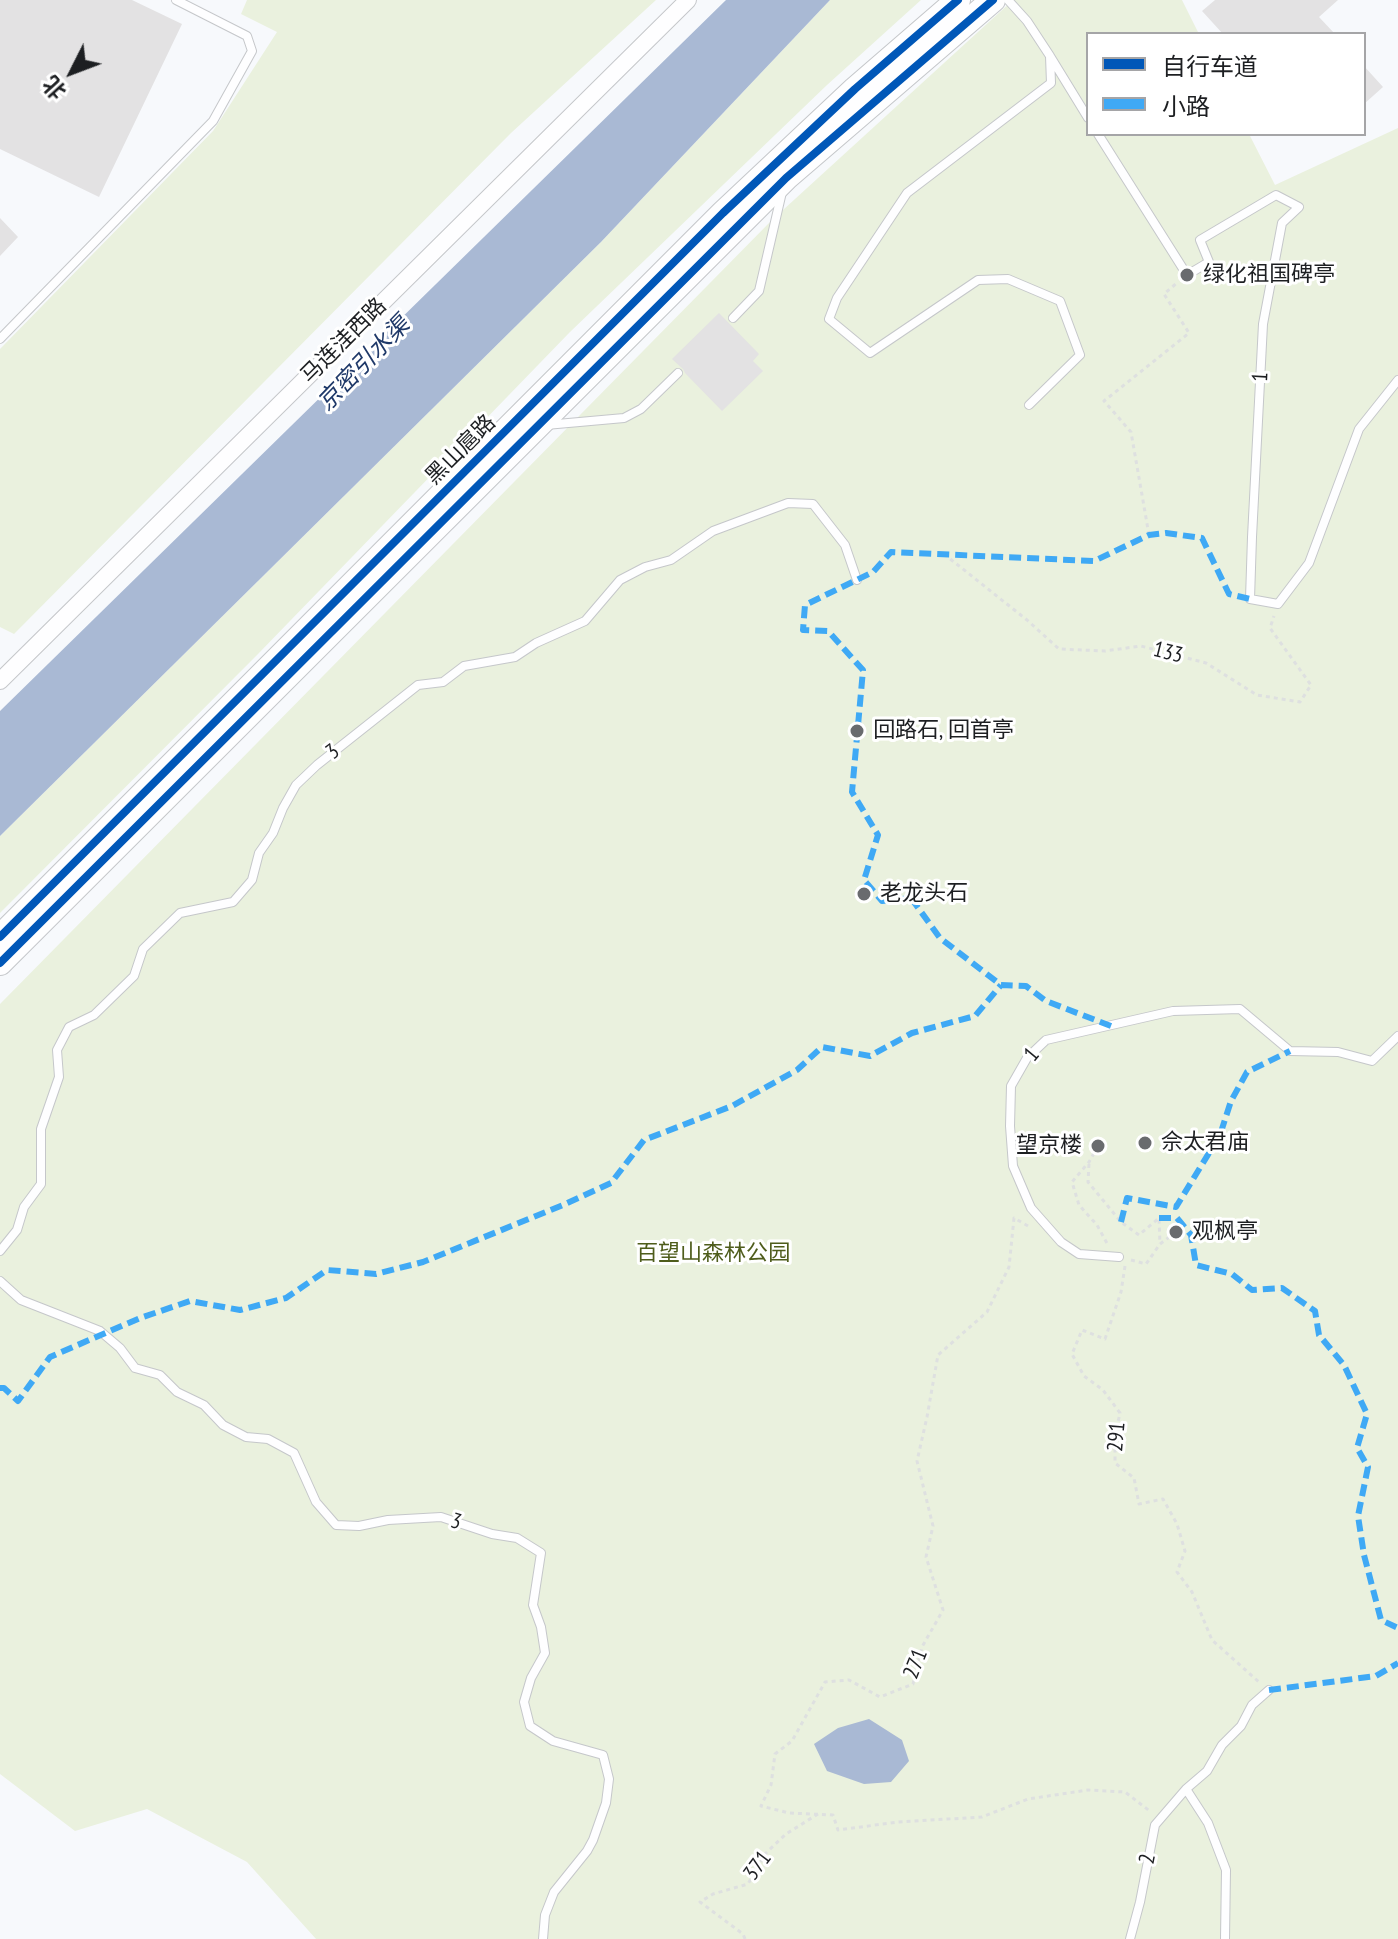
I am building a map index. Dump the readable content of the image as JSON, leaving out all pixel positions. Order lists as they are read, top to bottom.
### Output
{
  "streets": {
    "main road": ["黑山扈路"],
    "street": ["马连洼西路"],
    "lane": ["1", "3", "2"],
    "path": [
      "133",
      "291",
      "271",
      "371"
    ]
  },
  "crossings": [
    ["1", "133"],
    ["1", "291"],
    ["1", "271"],
    ["291", "2"],
    ["271", "2"],
    ["271", "371"]
  ],
  "water": ["京密引水渠"],
  "parks": ["百望山森林公园"],
  "places": [
    "绿化祖国碑亭",
    "回路石, 回首亭",
    "老龙头石",
    "佘太君庙",
    "望京楼",
    "观枫亭"
  ],
  "legend": ["自行车道", "小路"],
  "north": "bottom left"
}
